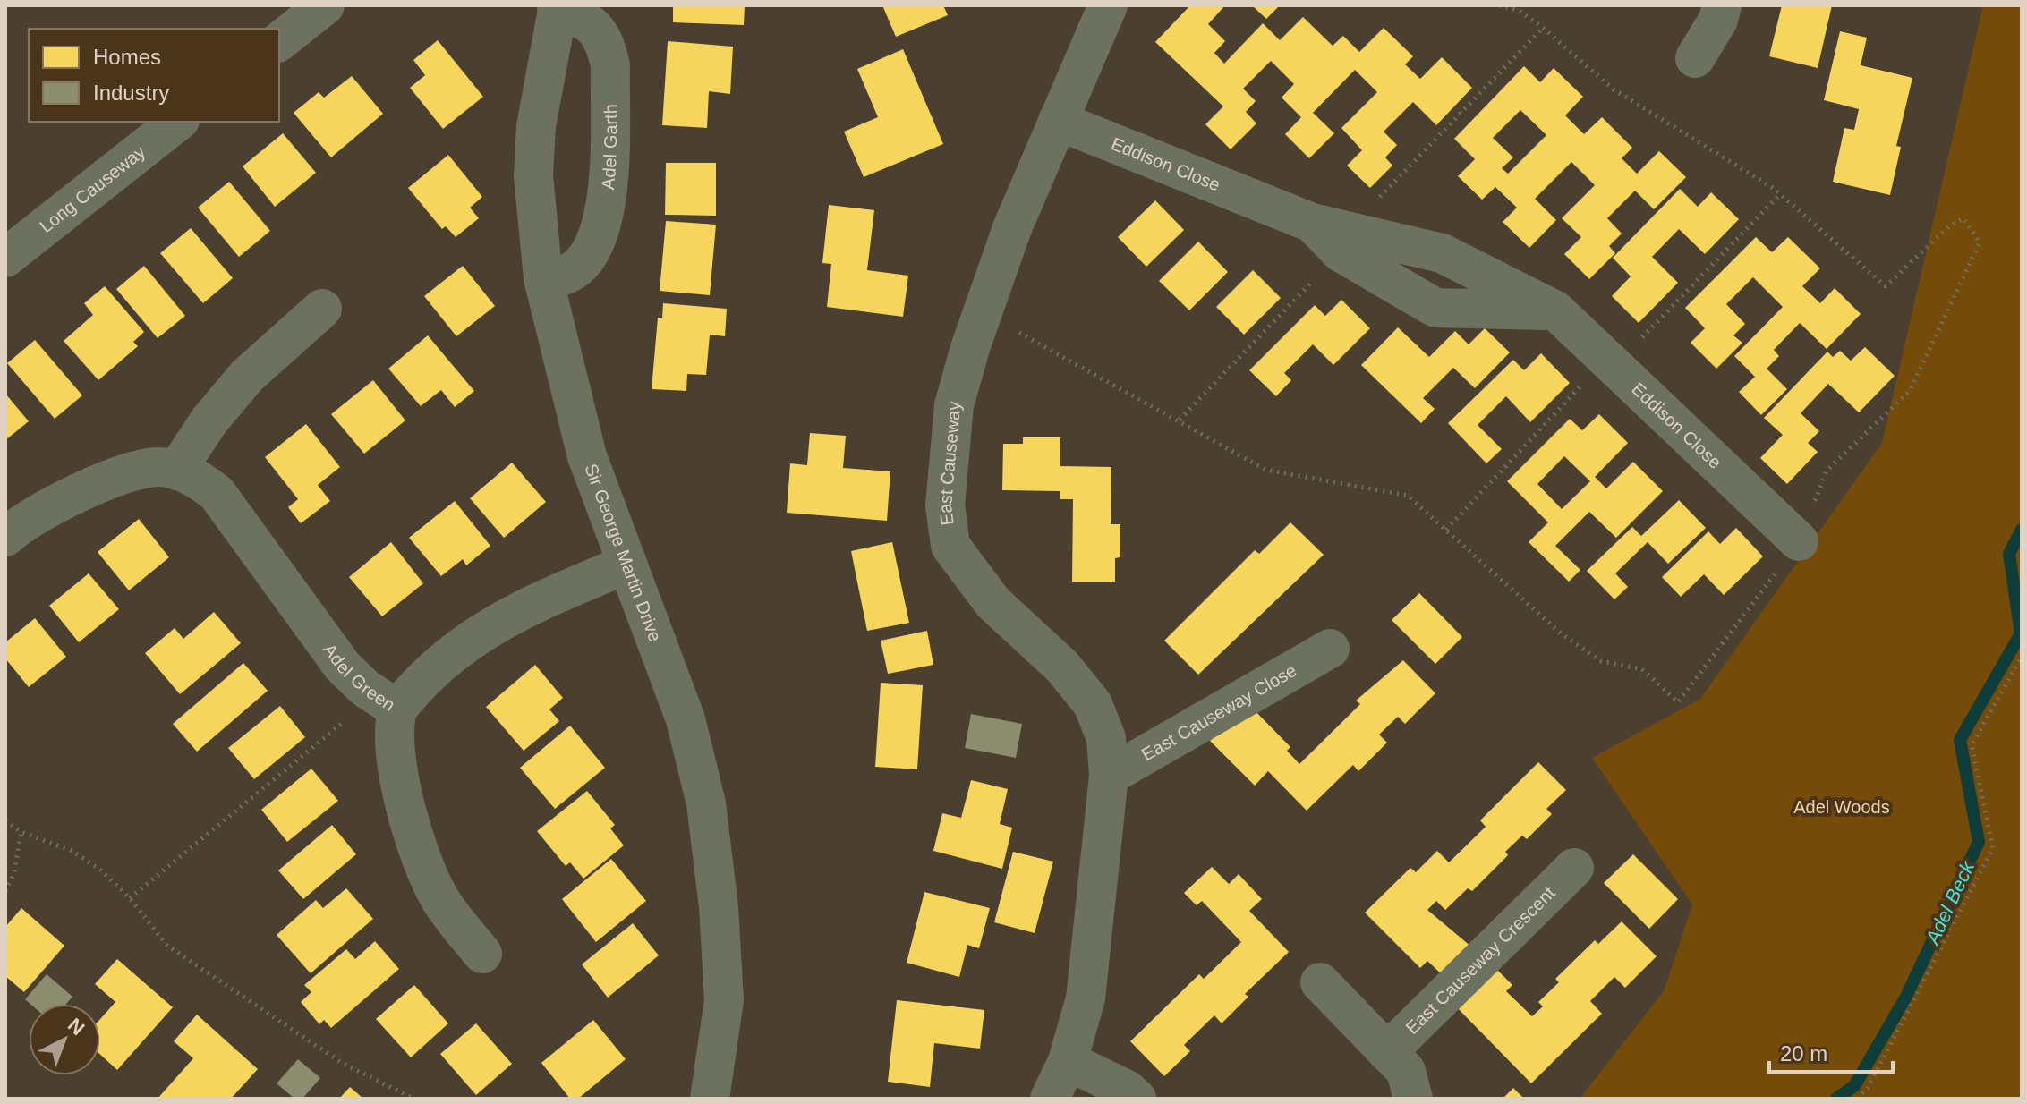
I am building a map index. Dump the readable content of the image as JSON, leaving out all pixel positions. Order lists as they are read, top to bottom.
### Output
{
  "streets": {
    "street": [
      "Adel Garth",
      "Eddison Close",
      "Long Causeway",
      "East Causeway",
      "Sir George Martin Drive",
      "Adel Green",
      "East Causeway Close",
      "East Causeway Crescent"
    ]
  },
  "crossings": [
    ["Adel Garth", "Sir George Martin Drive"],
    ["Eddison Close", "East Causeway"],
    ["East Causeway", "East Causeway Close"],
    ["Sir George Martin Drive", "Adel Green"]
  ],
  "water": ["Adel Beck"],
  "parks": ["Adel Woods"],
  "legend": ["Homes", "Industry"],
  "scale_bar": "20 m",
  "north": "top right"
}
